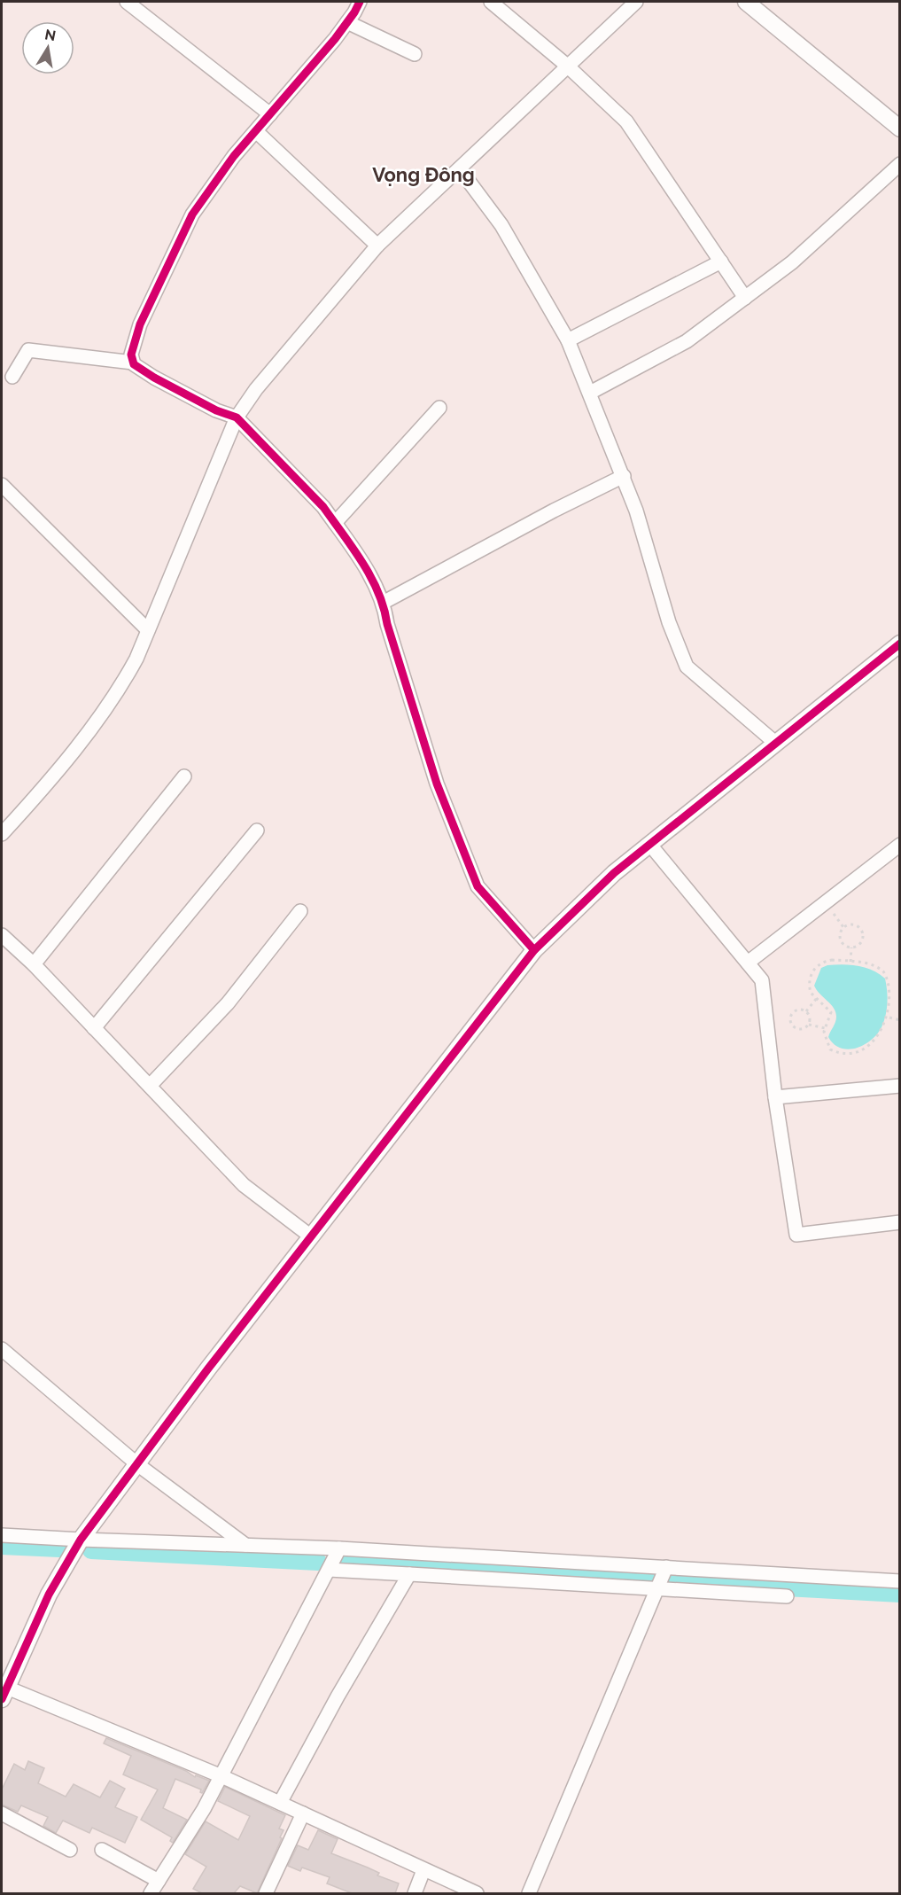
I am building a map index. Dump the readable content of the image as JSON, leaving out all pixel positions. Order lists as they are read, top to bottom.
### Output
{
  "districts": ["Vọng Đông"],
  "north": "top"
}
